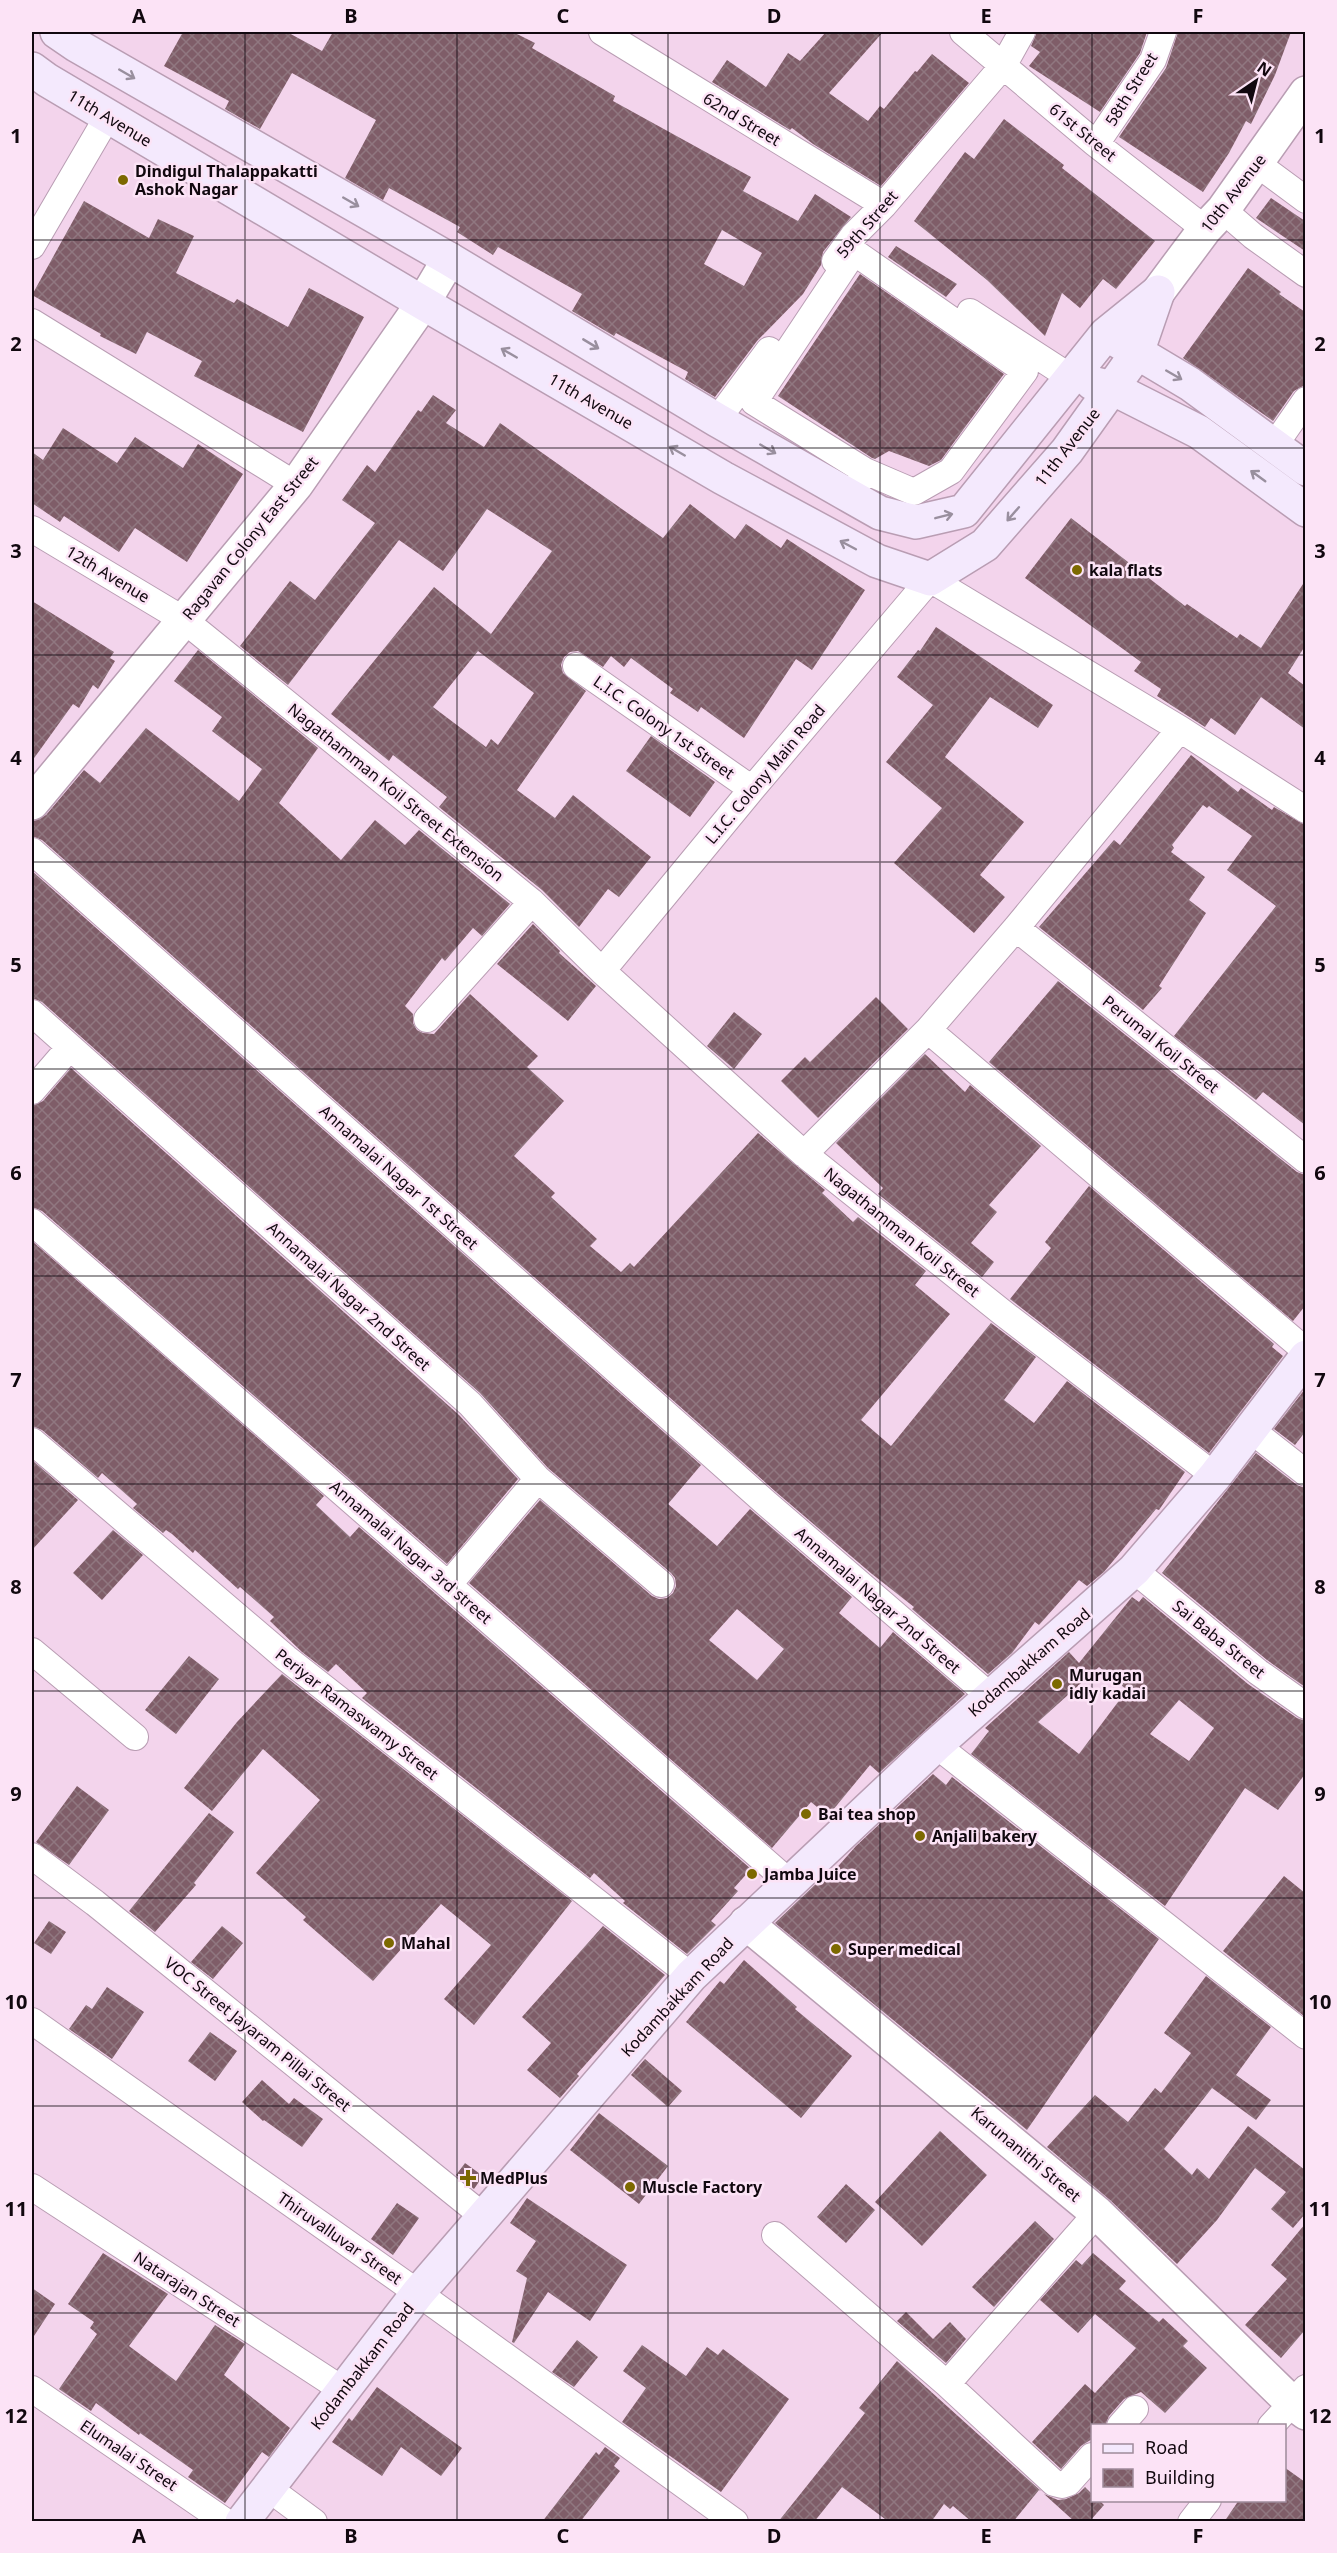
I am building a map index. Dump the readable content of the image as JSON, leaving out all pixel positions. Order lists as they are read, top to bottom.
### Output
{
  "streets": {
    "main road": ["11th Avenue", "Kodambakkam Road"],
    "street": [
      "58th Street",
      "62nd Street",
      "61st Street",
      "10th Avenue",
      "59th Street",
      "Ragavan Colony East Street",
      "12th Avenue",
      "L.I.C. Colony 1st Street",
      "L.I.C. Colony Main Road",
      "Nagathamman Koil Street Extension",
      "Perumal Koil Street",
      "Annamalai Nagar 1st Street",
      "Nagathamman Koil Street",
      "Annamalai Nagar 2nd Street",
      "Annamalai Nagar 3rd street",
      "Sai Baba Street",
      "Periyar Ramaswamy Street",
      "VOC Street Jayaram Pillai Street",
      "Karunanithi Street",
      "Thiruvalluvar Street",
      "Natarajan Street",
      "Elumalai Street"
    ]
  },
  "crossings": [
    ["58th Street", "61st Street"],
    ["11th Avenue", "10th Avenue"],
    ["11th Avenue", "Ragavan Colony East Street"],
    ["11th Avenue", "L.I.C. Colony Main Road"],
    ["62nd Street", "59th Street"],
    ["61st Street", "10th Avenue"],
    ["61st Street", "59th Street"],
    ["Ragavan Colony East Street", "12th Avenue"],
    ["Ragavan Colony East Street", "Nagathamman Koil Street Extension"],
    ["12th Avenue", "Nagathamman Koil Street Extension"],
    ["L.I.C. Colony 1st Street", "L.I.C. Colony Main Road"],
    ["L.I.C. Colony Main Road", "Nagathamman Koil Street Extension"],
    ["L.I.C. Colony Main Road", "Nagathamman Koil Street"],
    ["Nagathamman Koil Street Extension", "Nagathamman Koil Street"],
    ["Annamalai Nagar 1st Street", "Annamalai Nagar 2nd Street"],
    ["Nagathamman Koil Street", "Kodambakkam Road"],
    ["Annamalai Nagar 2nd Street", "Kodambakkam Road"],
    ["Annamalai Nagar 3rd street", "Kodambakkam Road"],
    ["Sai Baba Street", "Kodambakkam Road"],
    ["Kodambakkam Road", "Periyar Ramaswamy Street"],
    ["Kodambakkam Road", "VOC Street Jayaram Pillai Street"],
    ["Kodambakkam Road", "Karunanithi Street"],
    ["Kodambakkam Road", "Thiruvalluvar Street"],
    ["Kodambakkam Road", "Natarajan Street"]
  ],
  "places": {
    "other": [
      "Dindigul Thalappakatti Ashok Nagar",
      "kala flats",
      "Murugan idly kadai",
      "Bai tea shop",
      "Anjali bakery",
      "Jamba Juice",
      "Mahal",
      "Super medical",
      "Muscle Factory"
    ],
    "health": ["MedPlus"]
  },
  "legend": ["Road", "Building"],
  "north": "top right",
  "grid": {
    "columns": [
      "A",
      "B",
      "C",
      "D",
      "E",
      "F"
    ],
    "rows": [
      "1",
      "2",
      "3",
      "4",
      "5",
      "6",
      "7",
      "8",
      "9",
      "10",
      "11",
      "12"
    ]
  }
}
